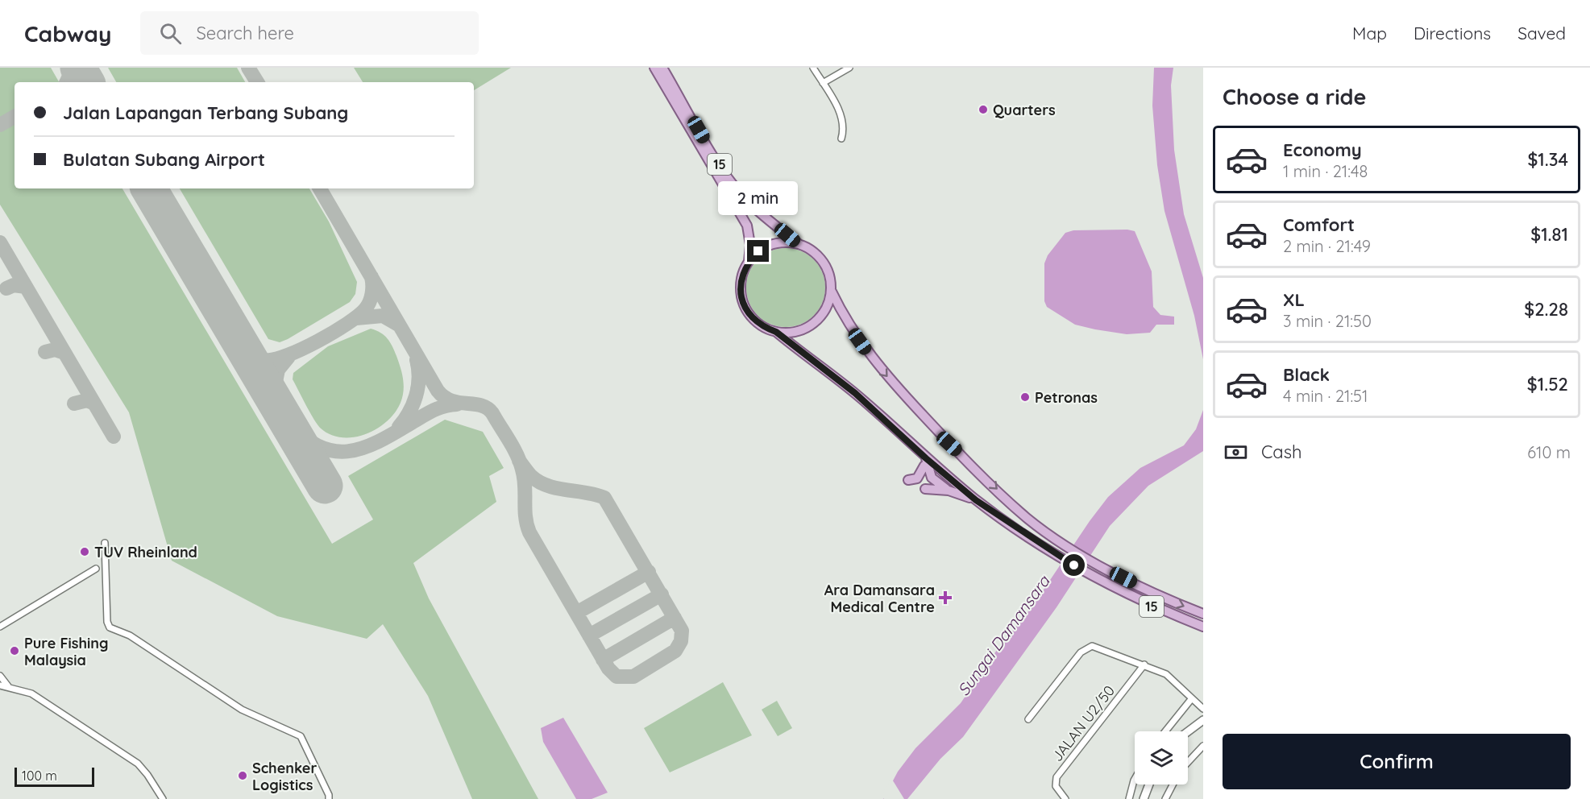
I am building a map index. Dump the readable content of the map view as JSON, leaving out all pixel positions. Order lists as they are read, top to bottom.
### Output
{
  "streets": {
    "main road": ["15"],
    "street": ["JALAN U2/50"]
  },
  "water": ["Sungai Damansara"],
  "places": {
    "other": [
      "Quarters",
      "Petronas",
      "TUV Rheinland",
      "Pure Fishing Malaysia",
      "Schenker Logistics"
    ],
    "health": ["Ara Damansara Medical Centre"]
  },
  "scale_bar": "100 m",
  "page": {
    "header": "Cabway",
    "search": "Search here",
    "nav": ["Map", "Directions", "Saved"],
    "heading": "Choose a ride",
    "banner": ["Jalan Lapangan Terbang Subang", "Bulatan Subang Airport"],
    "list": [
      {
        "name": "Economy",
        "note": "1 min · 21:48",
        "value": "$1.34"
      },
      {
        "name": "Comfort",
        "note": "2 min · 21:49",
        "value": "$1.81"
      },
      {
        "name": "XL",
        "note": "3 min · 21:50",
        "value": "$2.28"
      },
      {
        "name": "Black",
        "note": "4 min · 21:51",
        "value": "$1.52"
      }
    ],
    "bubble": "2 min",
    "pay": ["Cash", "610 m"],
    "buttons": "Confirm",
    "scale": "100 m"
  }
}
